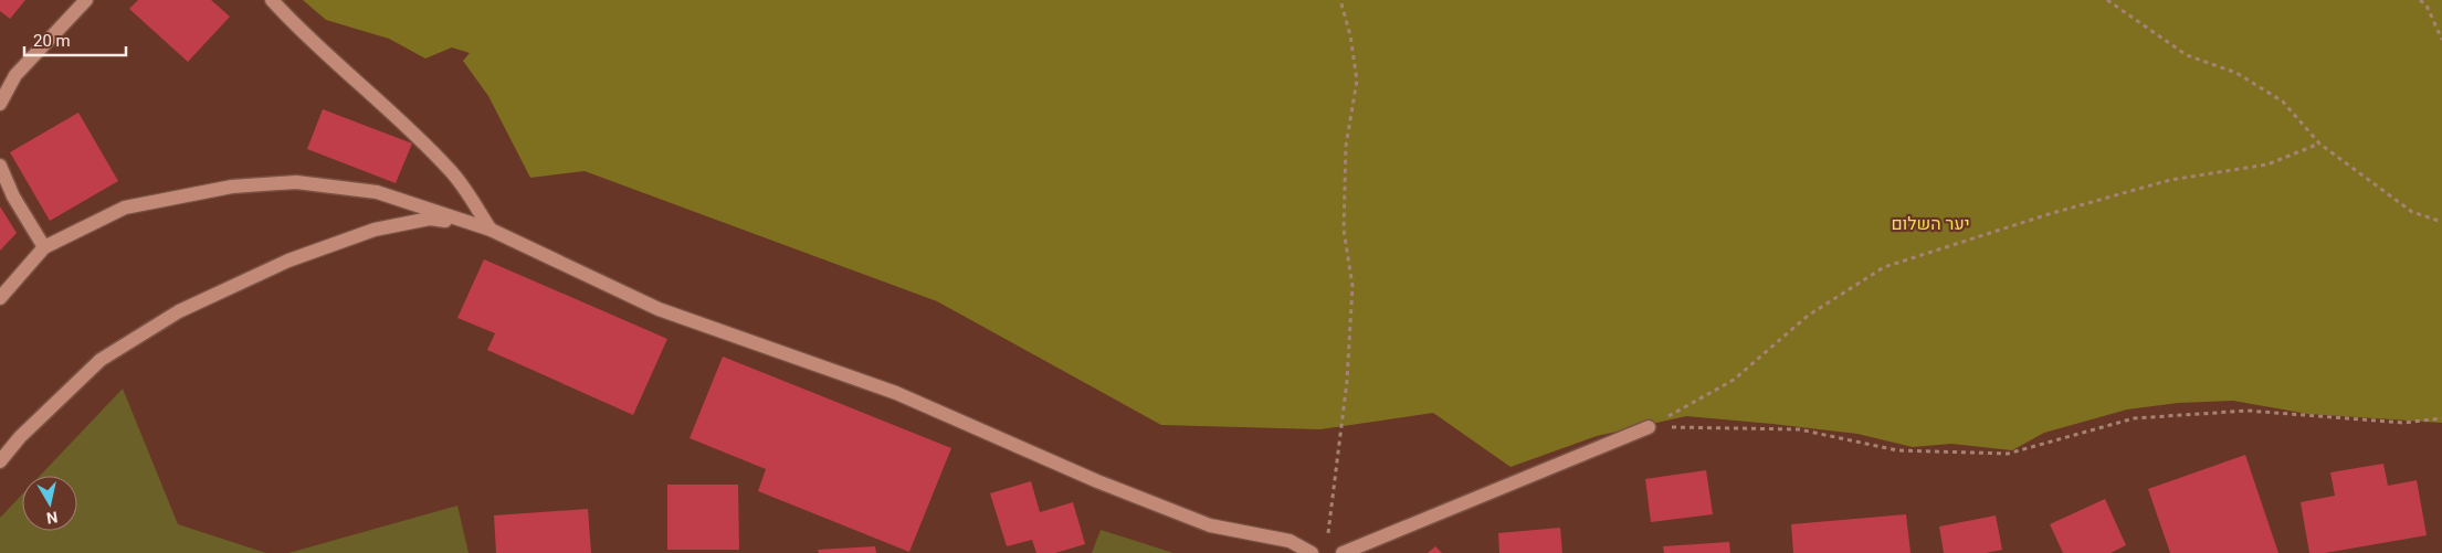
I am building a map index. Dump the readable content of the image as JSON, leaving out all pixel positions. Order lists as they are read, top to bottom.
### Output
{
  "parks": ["יער השלום"],
  "scale_bar": "20 m",
  "north": "bottom"
}
